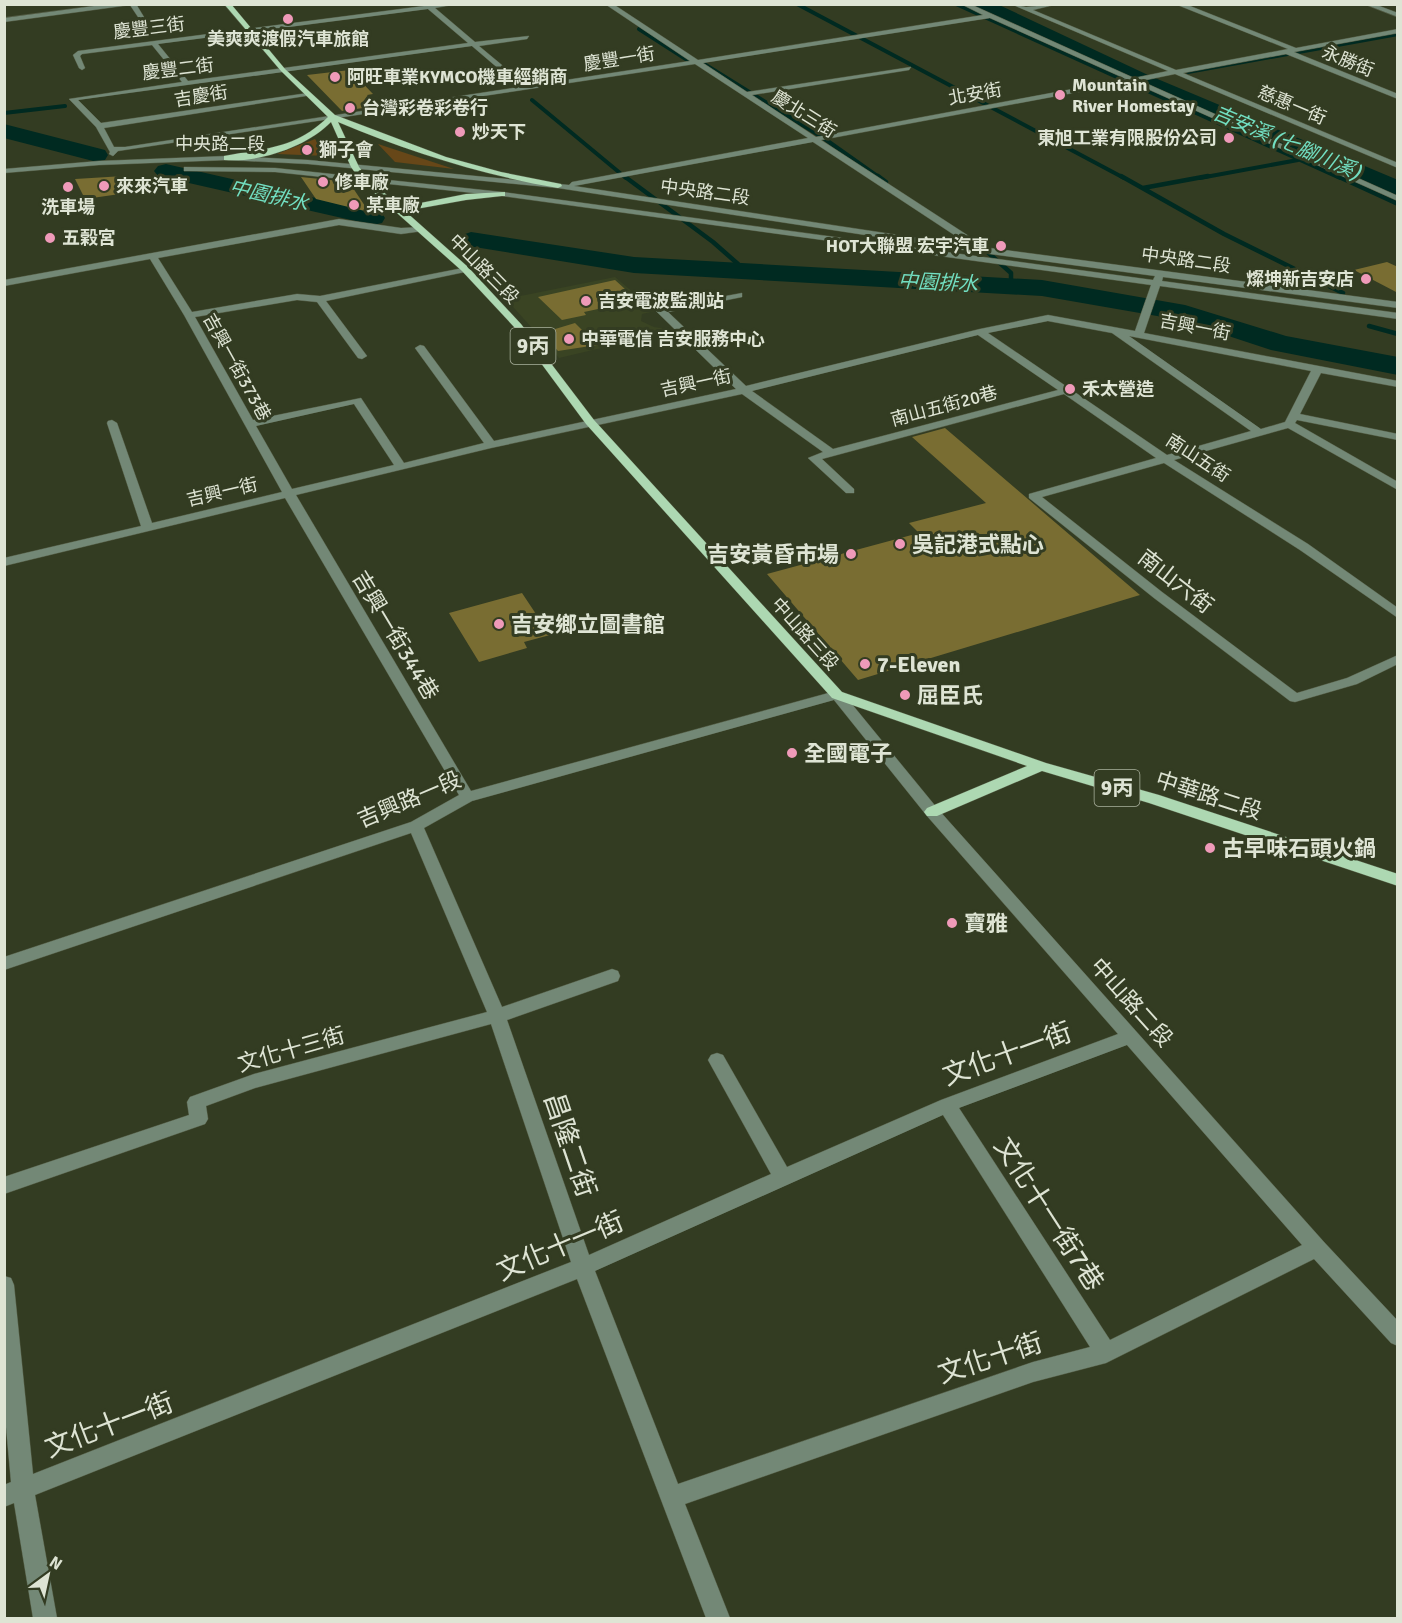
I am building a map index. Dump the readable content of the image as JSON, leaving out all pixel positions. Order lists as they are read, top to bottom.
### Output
{
  "streets": {
    "main road": ["中山路三段", "9丙", "中華路二段"],
    "street": [
      "慶豐三街",
      "慶豐一街",
      "永勝街",
      "慶豐二街",
      "北安街",
      "吉慶街",
      "慈惠一街",
      "慶北三街",
      "中央路二段",
      "吉興一街",
      "吉興一街373巷",
      "南山五街20巷",
      "南山五街",
      "南山六街",
      "吉興一街344巷",
      "吉興路一段",
      "中山路二段",
      "文化十三街",
      "文化十一街",
      "昌隆二街",
      "文化十一街7巷",
      "文化十街"
    ]
  },
  "crossings": [
    ["慶豐三街", "中山路三段"],
    ["慶豐一街", "慶豐二街"],
    ["慶豐一街", "慶北三街"],
    ["慶豐一街", "中山路三段"],
    ["永勝街", "北安街"],
    ["慶豐二街", "吉慶街"],
    ["慶豐二街", "中山路三段"],
    ["北安街", "慈惠一街"],
    ["北安街", "慶北三街"],
    ["北安街", "中央路二段"],
    ["吉慶街", "中山路三段"],
    ["慶北三街", "中央路二段"],
    ["中央路二段", "中山路三段"],
    ["中山路三段", "吉興一街"],
    ["中山路三段", "中華路二段"],
    ["中山路三段", "吉興路一段"],
    ["中山路三段", "中山路二段"],
    ["吉興一街", "吉興一街373巷"],
    ["吉興一街", "南山五街"],
    ["吉興一街", "吉興一街344巷"],
    ["吉興一街373巷", "吉興一街344巷"],
    ["南山五街20巷", "南山五街"],
    ["南山五街", "南山六街"],
    ["吉興一街344巷", "吉興路一段"],
    ["中華路二段", "吉興路一段"],
    ["中華路二段", "中山路二段"],
    ["吉興路一段", "中山路二段"],
    ["吉興路一段", "昌隆二街"],
    ["中山路二段", "文化十一街"],
    ["中山路二段", "文化十街"],
    ["文化十三街", "昌隆二街"],
    ["文化十一街", "昌隆二街"],
    ["文化十一街", "文化十一街7巷"],
    ["昌隆二街", "文化十街"],
    ["文化十一街7巷", "文化十街"]
  ],
  "water": ["吉安溪 (七腳川溪)", "中園排水"],
  "places": [
    "美爽爽渡假汽車旅館",
    "阿旺車業KYMCO機車經銷商",
    "Mountain River Homestay",
    "台灣彩卷彩卷行",
    "炒天下",
    "東旭工業有限股份公司",
    "獅子會",
    "修車廠",
    "來來汽車",
    "洗車場",
    "某車廠",
    "五榖宮",
    "HOT大聯盟 宏宇汽車",
    "燦坤新吉安店",
    "吉安電波監測站",
    "中華電信 吉安服務中心",
    "禾太營造",
    "吳記港式點心",
    "吉安黃昏市場",
    "吉安鄉立圖書館",
    "7-Eleven",
    "屈臣氏",
    "全國電子",
    "古早味石頭火鍋",
    "寶雅"
  ],
  "north": "top right"
}
